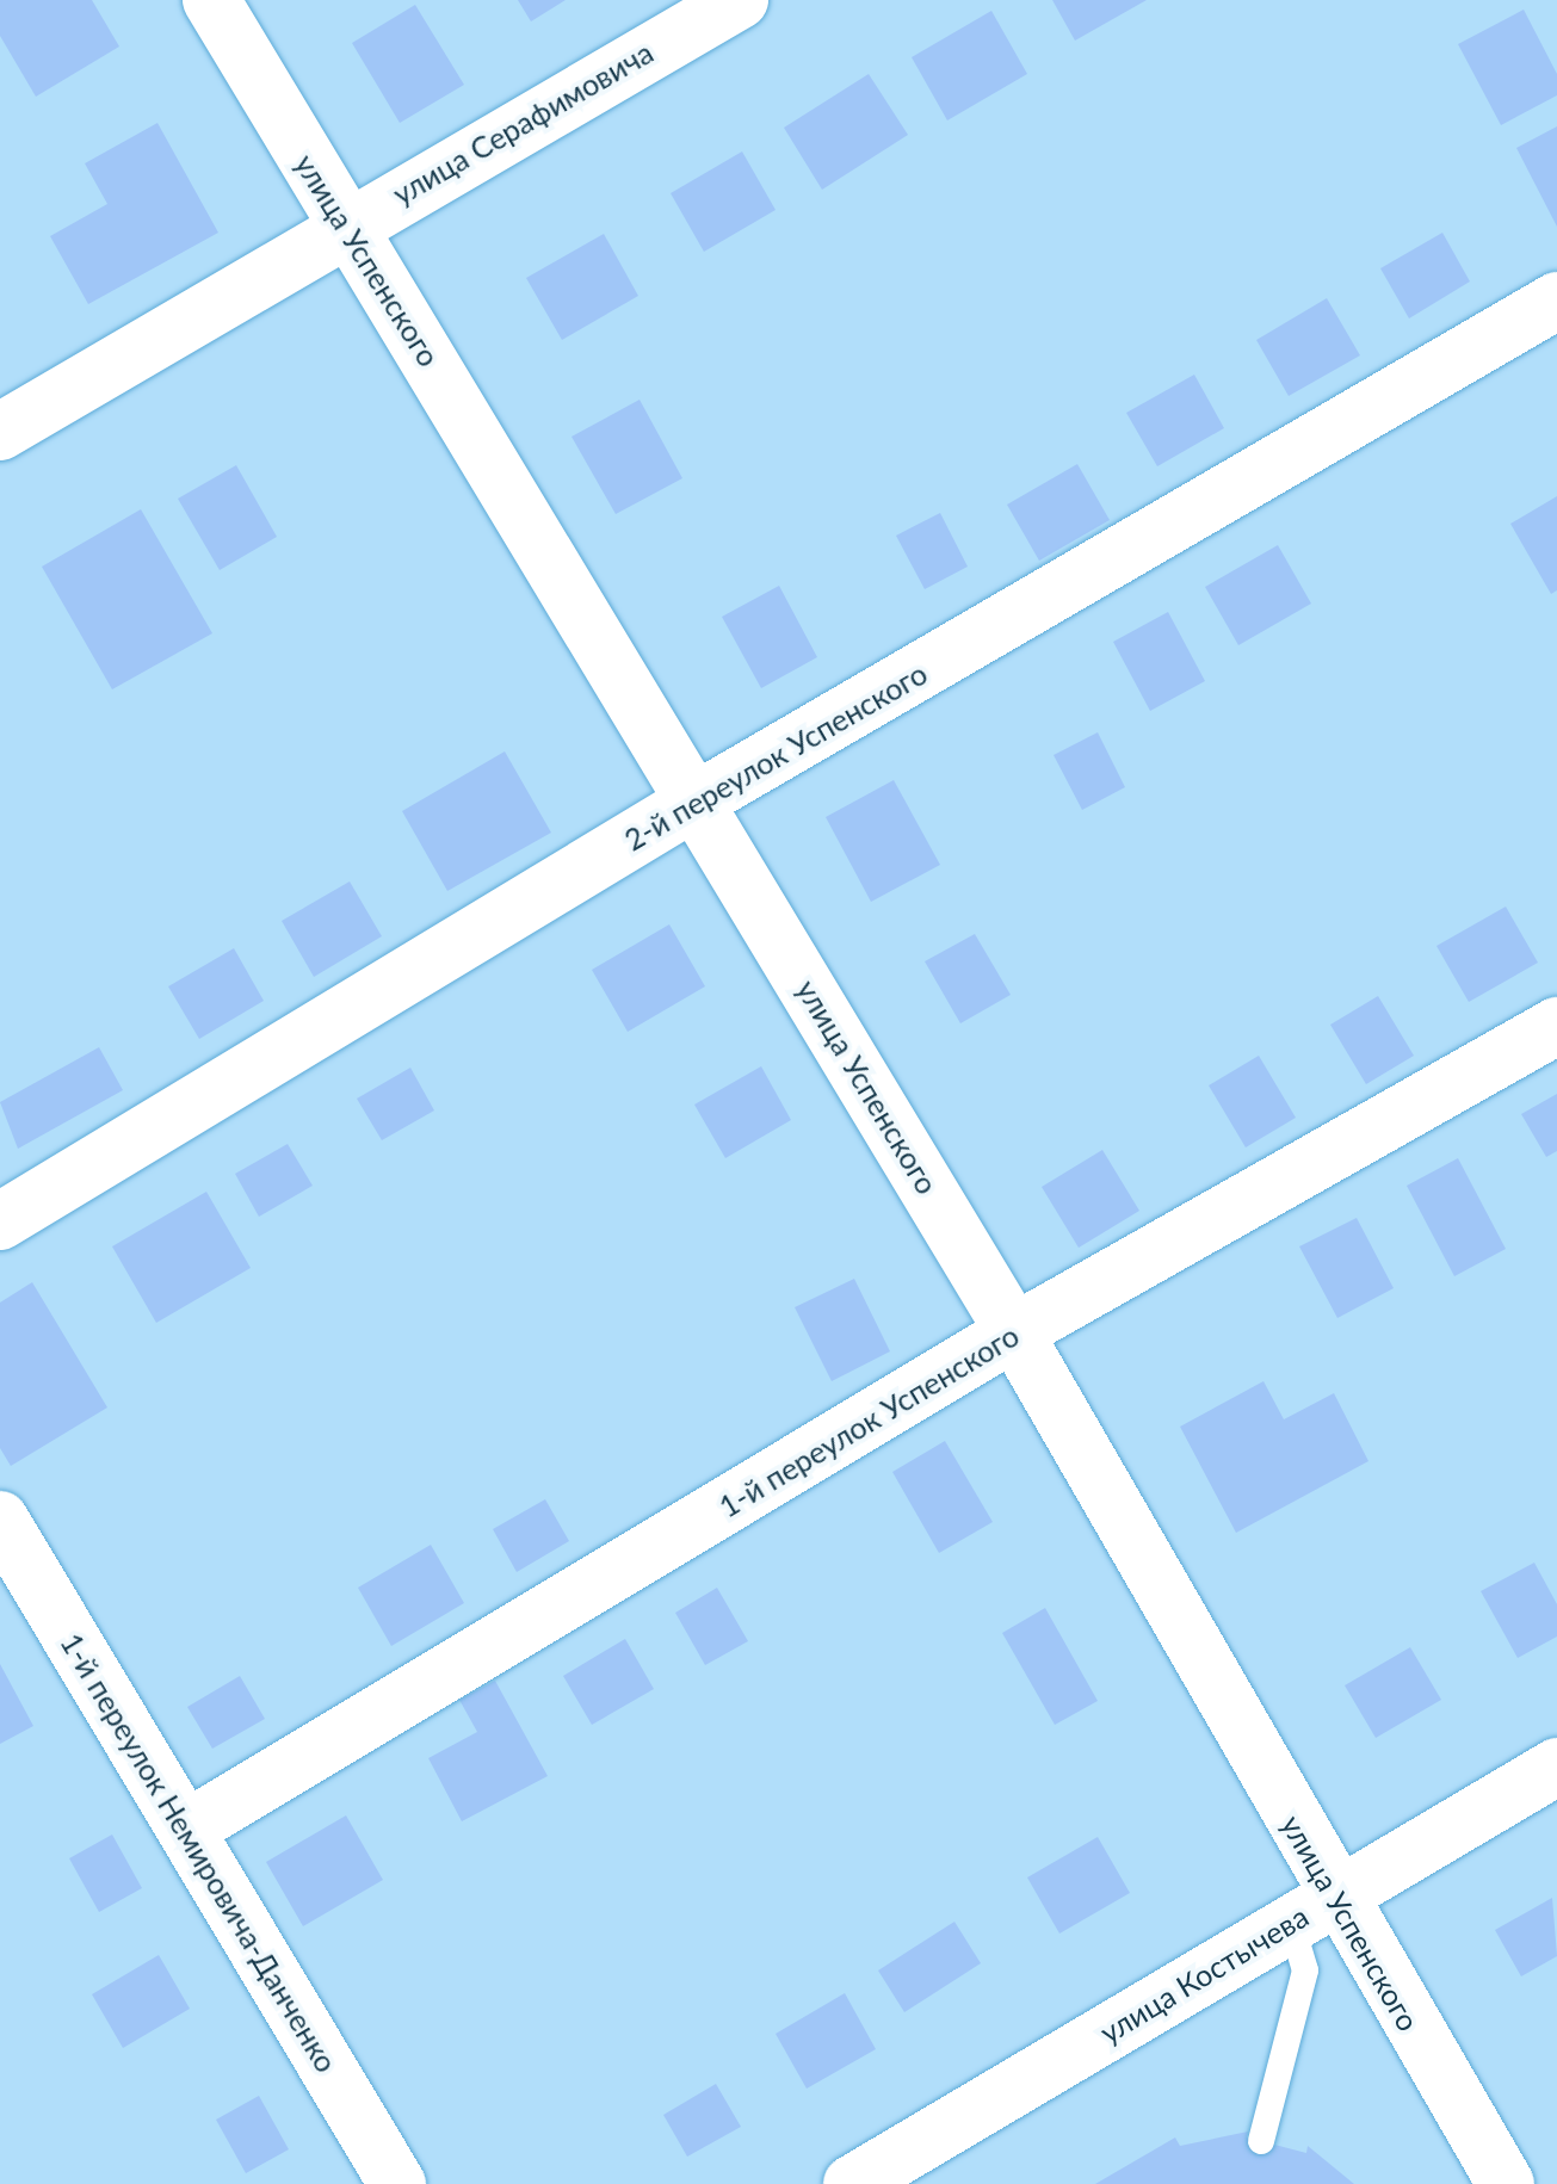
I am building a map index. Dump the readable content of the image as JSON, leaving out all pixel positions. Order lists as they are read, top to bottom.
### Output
{
  "streets": {
    "street": [
      "улица Серафимовича",
      "улица Успенского",
      "2-й переулок Успенского",
      "1-й переулок Успенского",
      "1-й переулок Немировича-Данченко",
      "улица Костычева"
    ]
  },
  "crossings": [
    ["улица Серафимовича", "улица Успенского"],
    ["улица Успенского", "2-й переулок Успенского"],
    ["улица Успенского", "1-й переулок Успенского"],
    ["улица Успенского", "улица Костычева"],
    ["1-й переулок Успенского", "1-й переулок Немировича-Данченко"]
  ]
}
